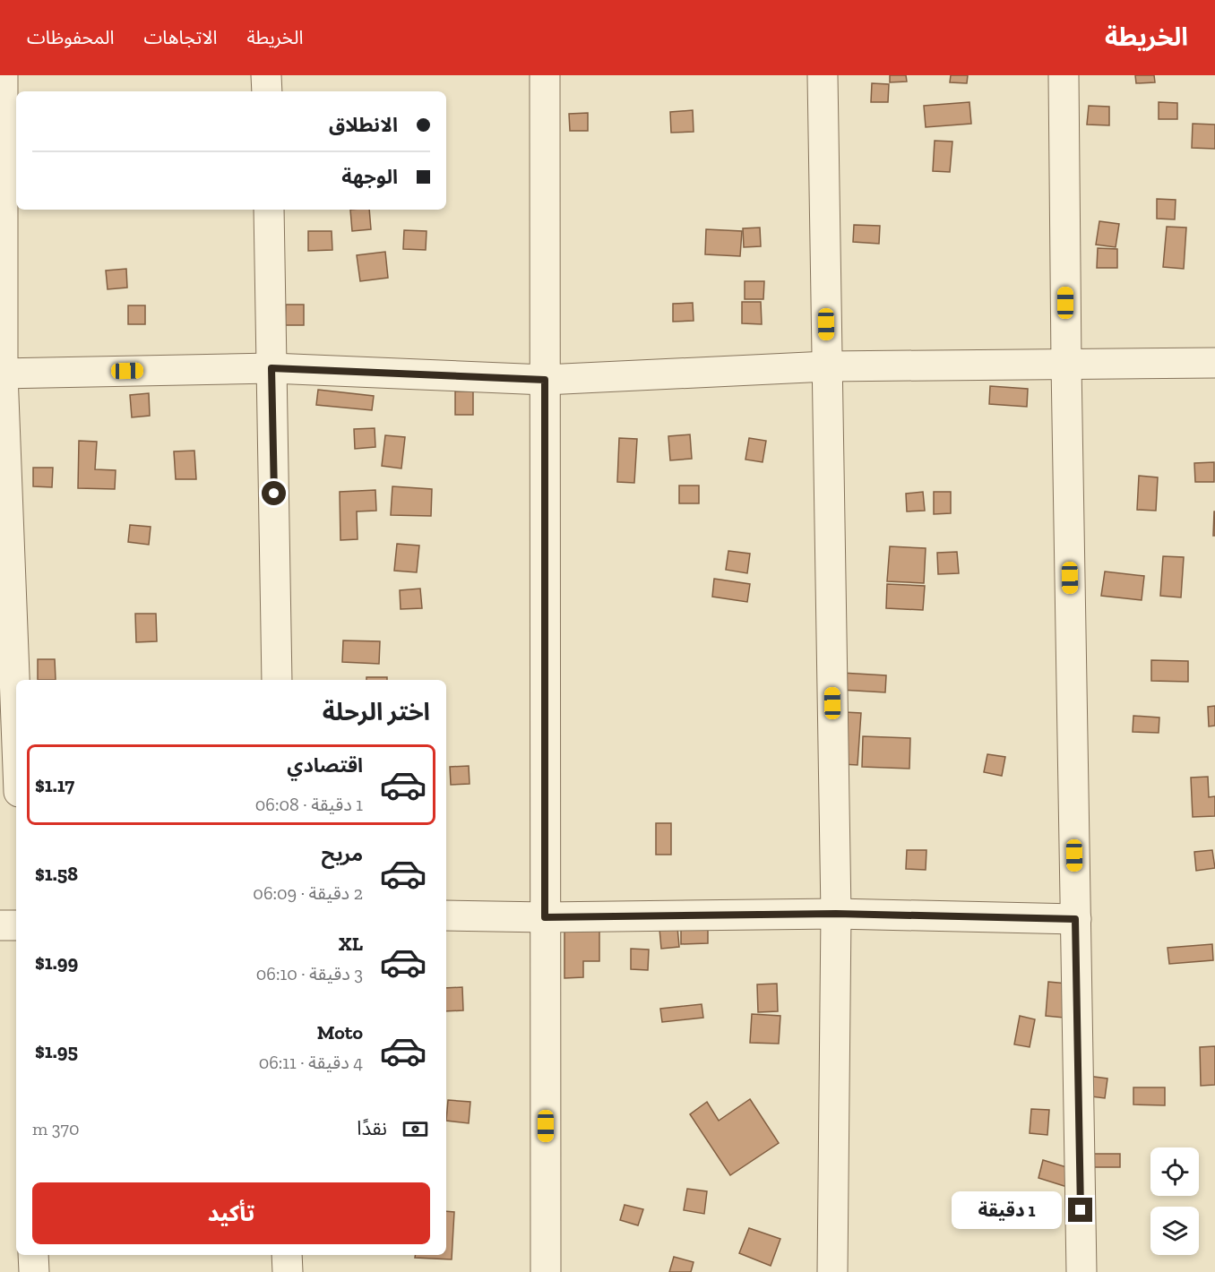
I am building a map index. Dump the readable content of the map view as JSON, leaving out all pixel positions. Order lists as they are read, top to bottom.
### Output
{
  "page": {
    "header": "الخريطة",
    "nav": ["الخريطة", "الاتجاهات", "المحفوظات"],
    "banner": ["الانطلاق", "الوجهة"],
    "heading": "اختر الرحلة",
    "list": [
      {
        "name": "اقتصادي",
        "note": "1 دقيقة · 06:08",
        "value": "$1.17"
      },
      {
        "name": "مريح",
        "note": "2 دقيقة · 06:09",
        "value": "$1.58"
      },
      {
        "name": "XL",
        "note": "3 دقيقة · 06:10",
        "value": "$1.99"
      },
      {
        "name": "Moto",
        "note": "4 دقيقة · 06:11",
        "value": "$1.95"
      }
    ],
    "pay": ["نقدًا", "370 m"],
    "buttons": "تأكيد",
    "bubble": "1 دقيقة"
  }
}
